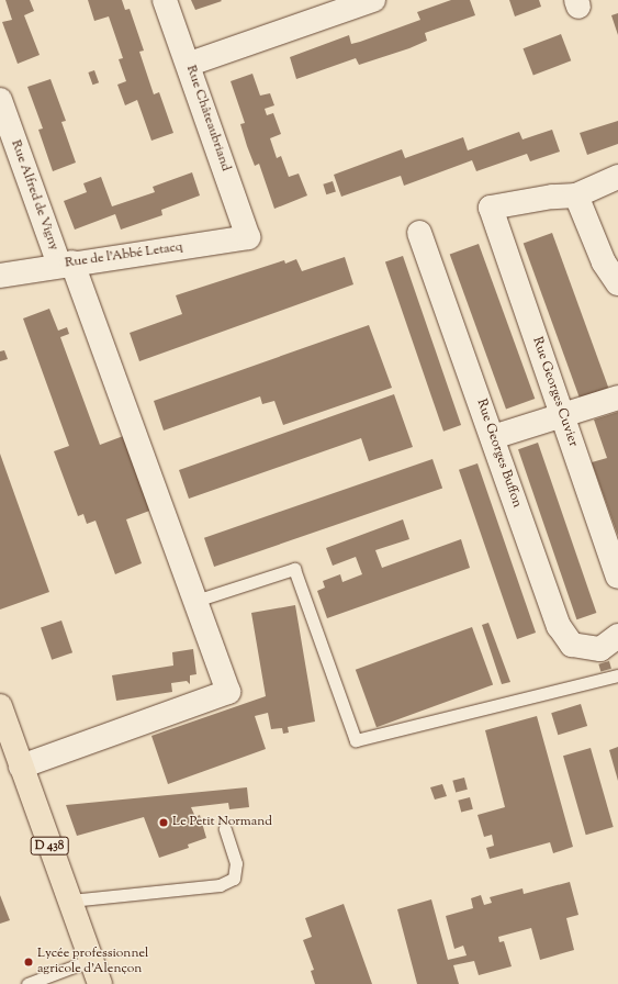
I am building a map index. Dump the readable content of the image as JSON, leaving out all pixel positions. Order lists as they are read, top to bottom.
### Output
{
  "streets": {
    "main road": ["D 438"],
    "street": [
      "Rue Châteaubriand",
      "Rue Alfred de Vigny",
      "Rue de l'Abbé Letacq",
      "Rue Georges Cuvier",
      "Rue Georges Buffon"
    ]
  },
  "crossings": [
    ["Rue Châteaubriand", "Rue de l'Abbé Letacq"],
    ["Rue Alfred de Vigny", "Rue de l'Abbé Letacq"],
    ["Rue Alfred de Vigny", "D 438"]
  ],
  "places": ["Le Petit Normand", "Lycée professionnel agricole d'Alençon"]
}
